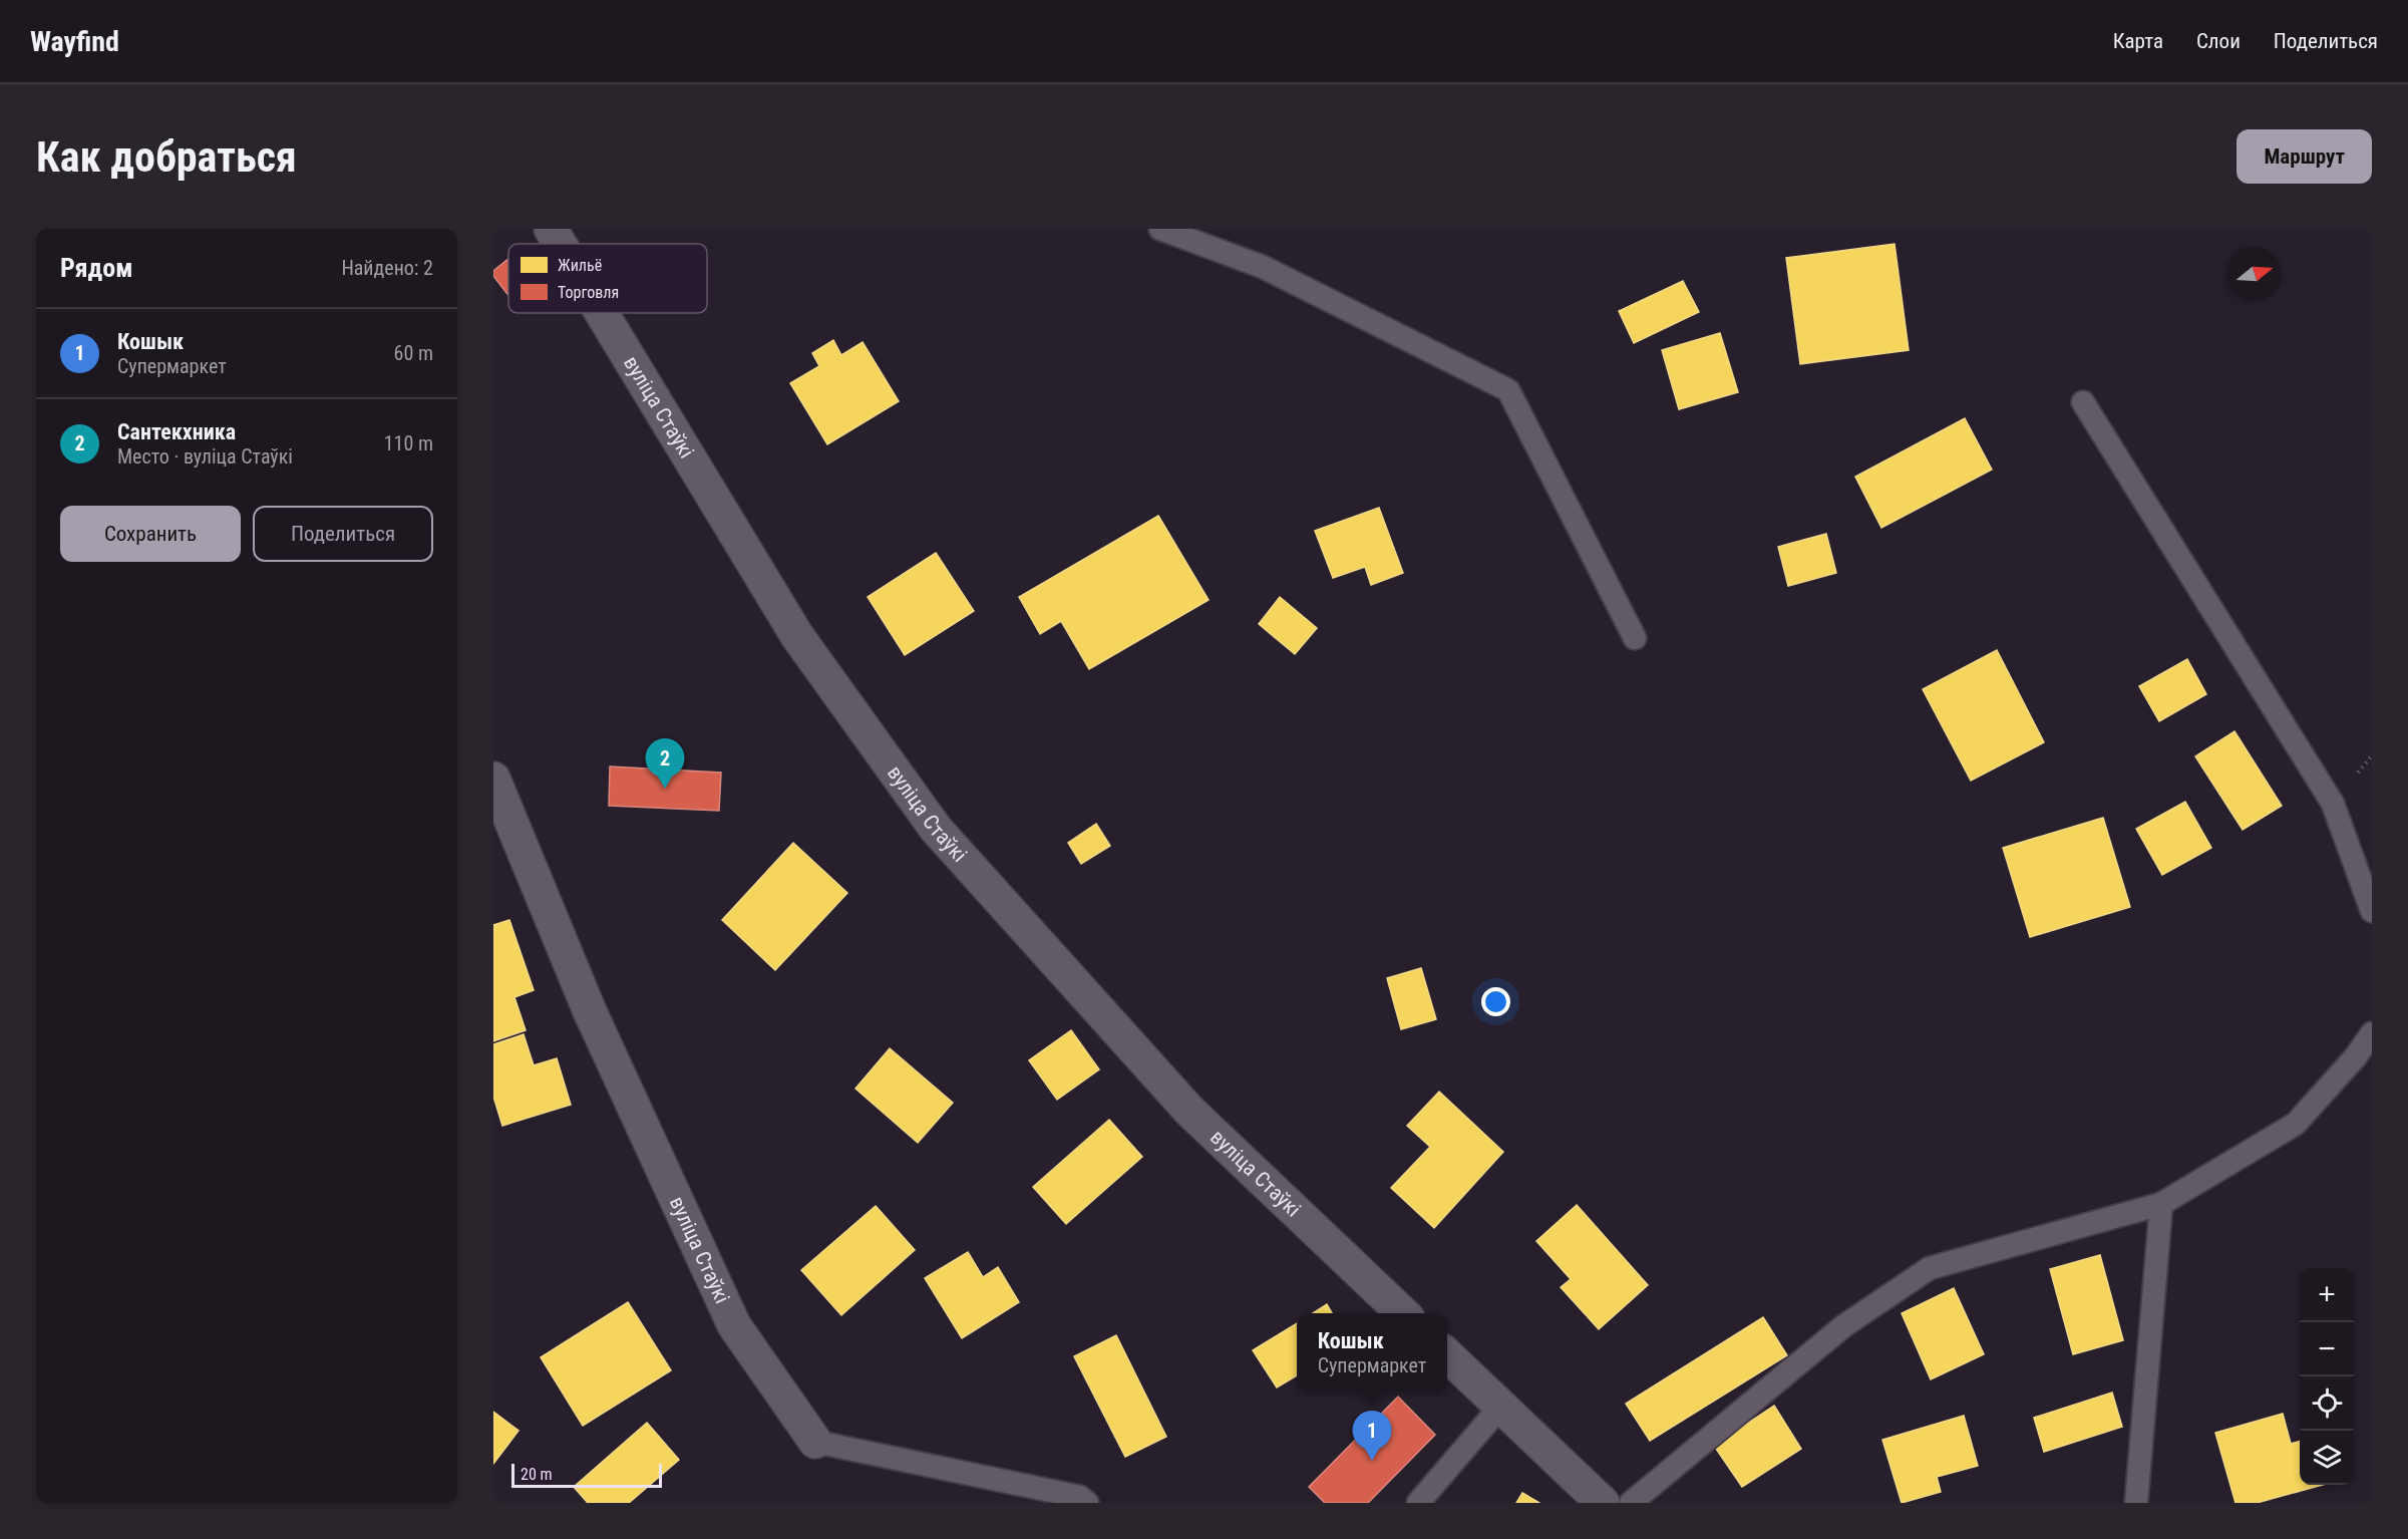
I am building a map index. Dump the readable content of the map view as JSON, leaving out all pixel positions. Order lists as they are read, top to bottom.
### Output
{
  "streets": {
    "street": ["вуліца Стаўкі"]
  },
  "legend": ["Жильё", "Торговля"],
  "scale_bar": "20 m",
  "north": "right",
  "page": {
    "header": "Wayfind",
    "nav": ["Карта", "Слои", "Поделиться"],
    "buttons": [
      "Маршрут",
      ["Сохранить", "Поделиться"]
    ],
    "title": "Как добраться",
    "heading": ["Рядом", "Найдено: 2"],
    "list": [
      {
        "mark": "1",
        "name": "Кошык",
        "note": "Супермаркет",
        "value": "60 m"
      },
      {
        "mark": "2",
        "name": "Сантекхника",
        "note": "Место · вуліца Стаўкі",
        "value": "110 m"
      }
    ],
    "pins": ["2", "1"],
    "map_buttons": ["+", "−"],
    "popup": ["Кошык", "Супермаркет"],
    "scale": "20 m"
  }
}
